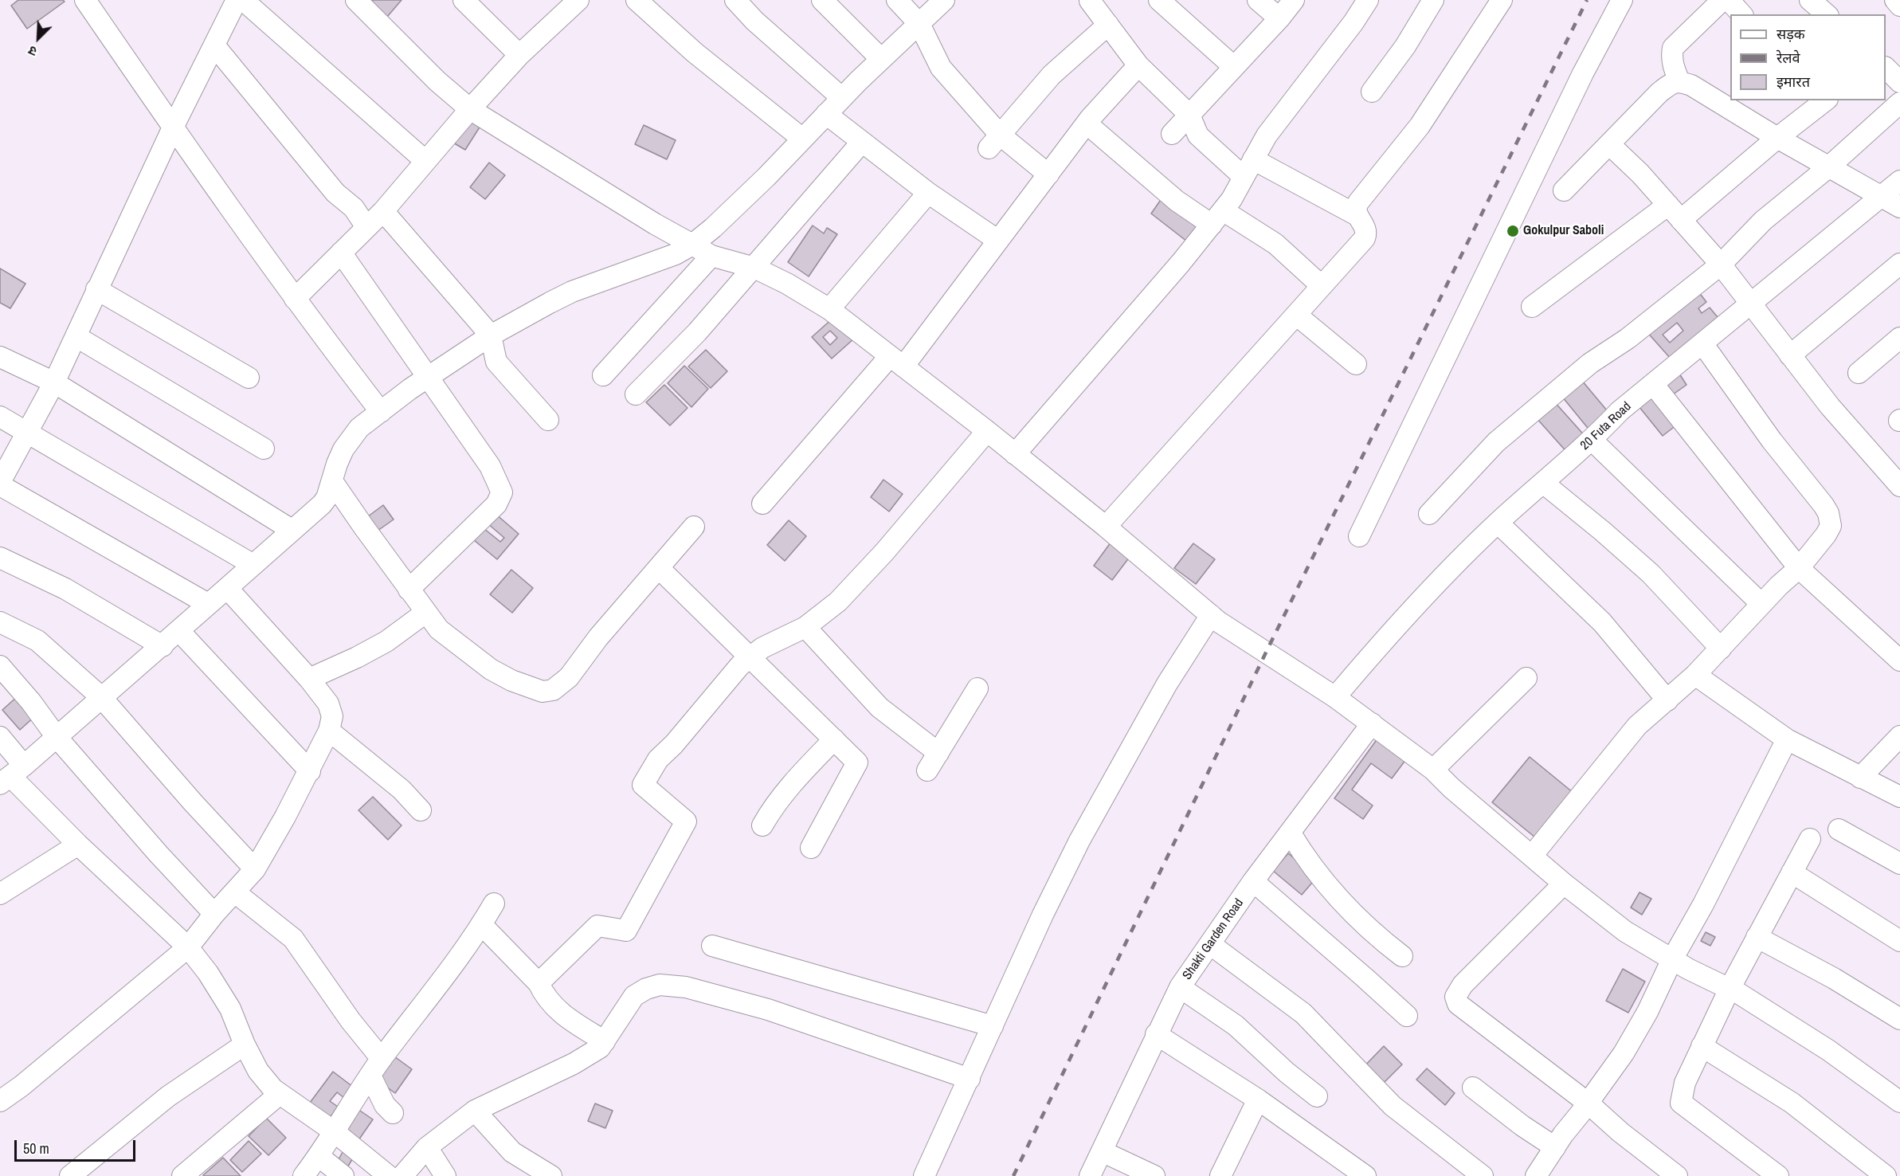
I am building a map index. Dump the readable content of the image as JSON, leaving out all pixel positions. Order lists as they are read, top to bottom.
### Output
{
  "streets": {
    "street": ["20 Futa Road", "Shakti Garden Road"]
  },
  "places": ["Gokulpur Saboli"],
  "legend": ["सड़क", "रेलवे", "इमारत"],
  "scale_bar": "50 m",
  "north": "bottom left"
}
